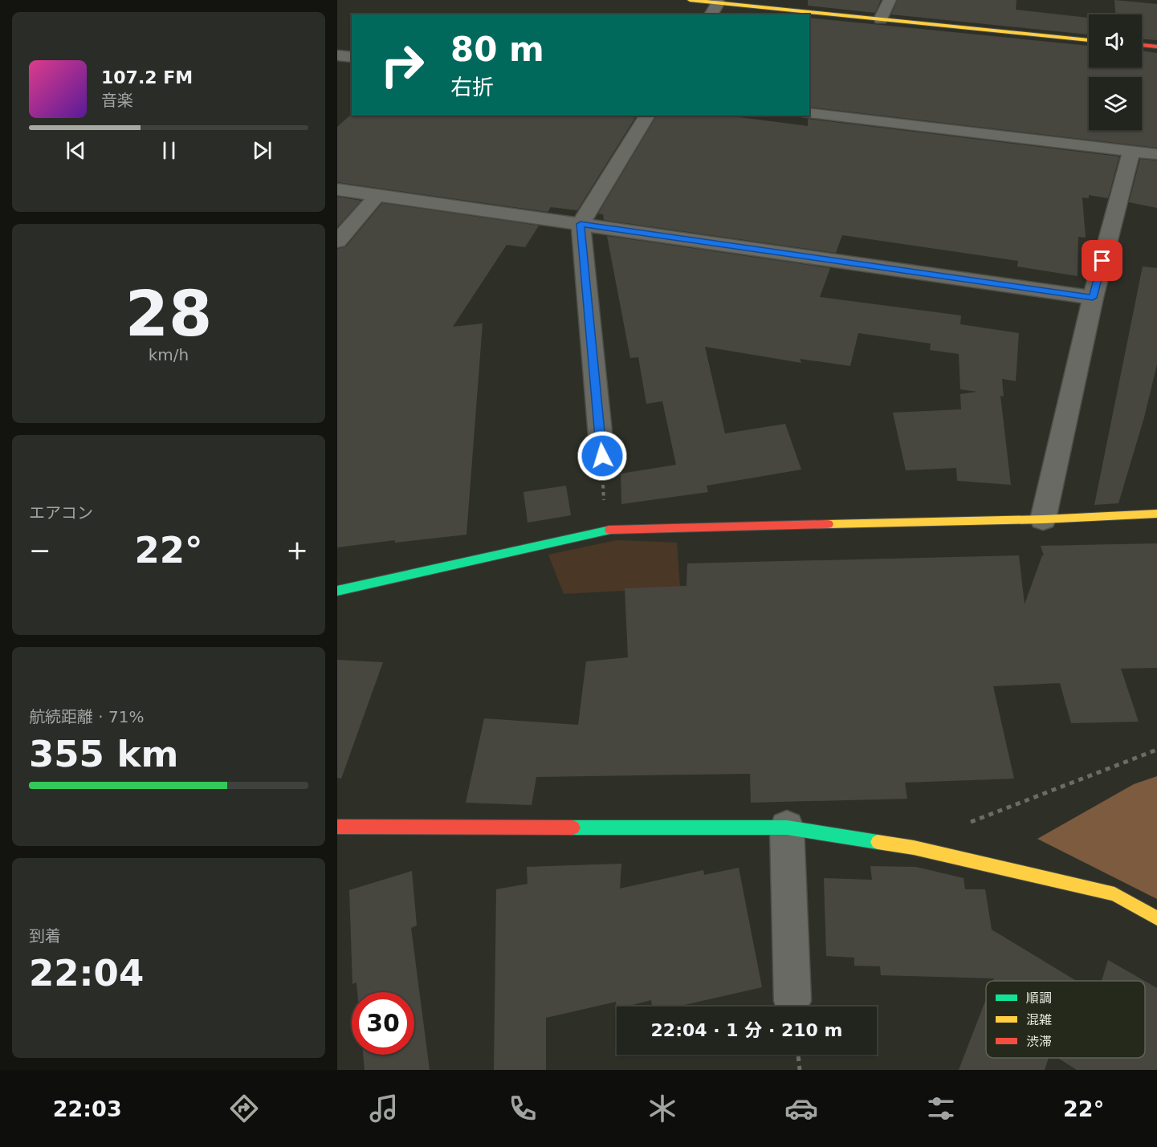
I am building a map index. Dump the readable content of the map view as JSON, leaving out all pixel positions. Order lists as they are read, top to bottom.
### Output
{
  "legend": ["順調", "混雑", "渋滞"],
  "page": {
    "turn": ["80 m", "右折"],
    "song": ["107.2 FM", "音楽"],
    "tile": [
      ["28", "km/h"],
      "エアコン",
      ["航続距離 · 71%", "355 km"],
      ["到着", "22:04"]
    ],
    "heat": ["−", "22°", "+"],
    "limit": "30",
    "trip": "22:04 · 1 分 · 210 m",
    "tabs": ["22:03", "22°"]
  }
}
